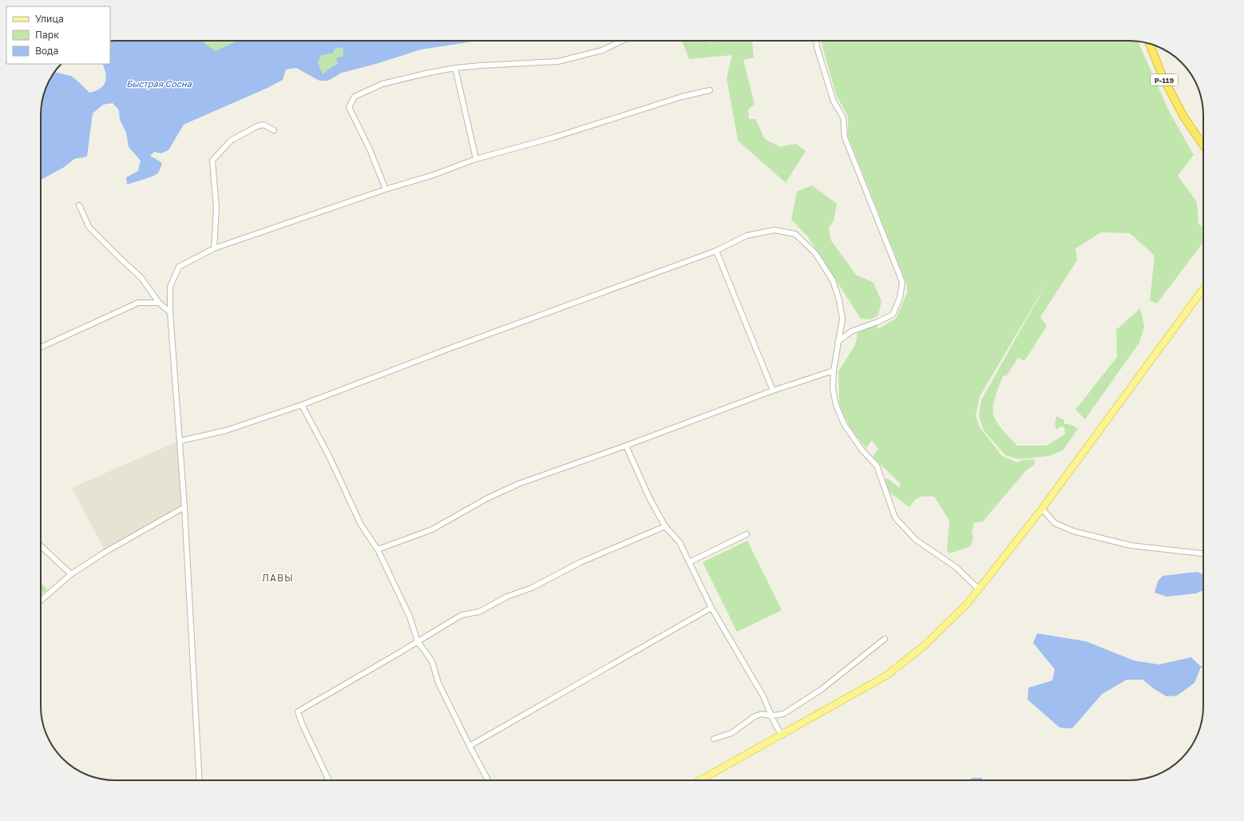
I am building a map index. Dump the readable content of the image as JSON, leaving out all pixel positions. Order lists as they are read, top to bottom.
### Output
{
  "streets": {
    "highway": ["Р-119"]
  },
  "districts": ["ЛАВЫ"],
  "water": ["Быстрая Сосна"],
  "legend": ["Улица", "Парк", "Вода"]
}
